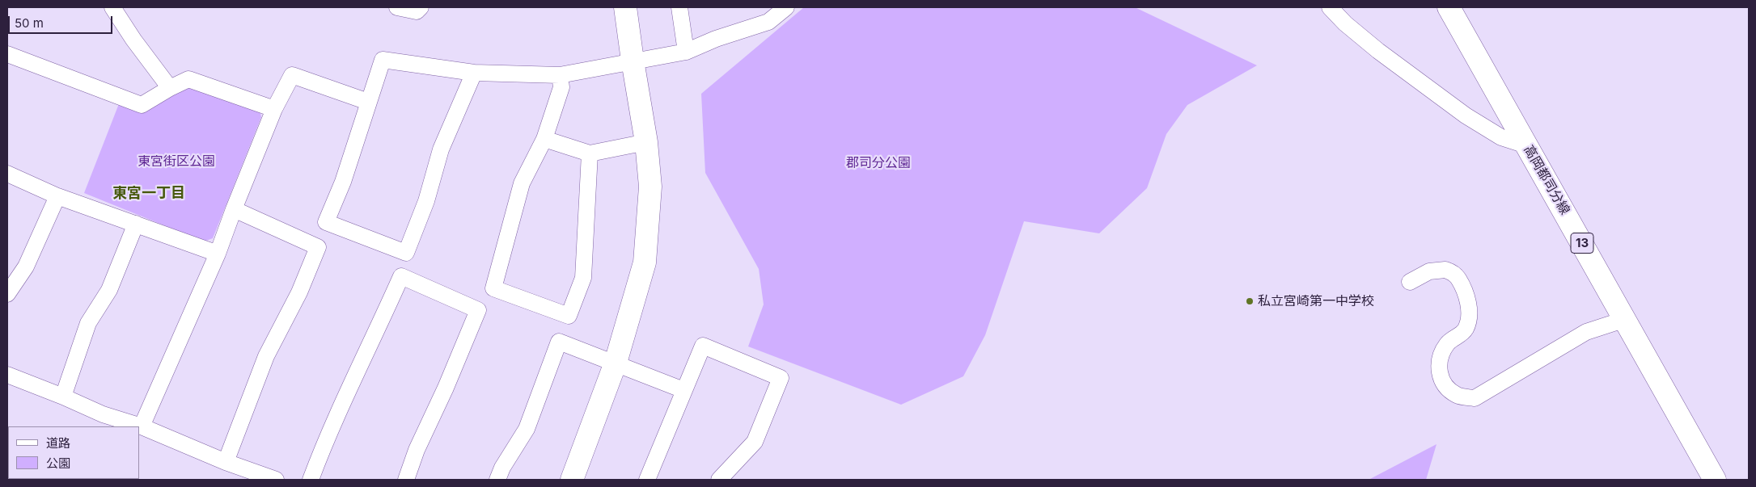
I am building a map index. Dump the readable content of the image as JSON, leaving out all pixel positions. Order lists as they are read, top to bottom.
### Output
{
  "streets": {
    "main road": ["高岡都司分線", "13"]
  },
  "districts": ["東宮一丁目"],
  "parks": ["東宮街区公園", "郡司分公園"],
  "places": ["私立宮崎第一中学校"],
  "legend": ["道路", "公園"],
  "scale_bar": "50 m"
}
